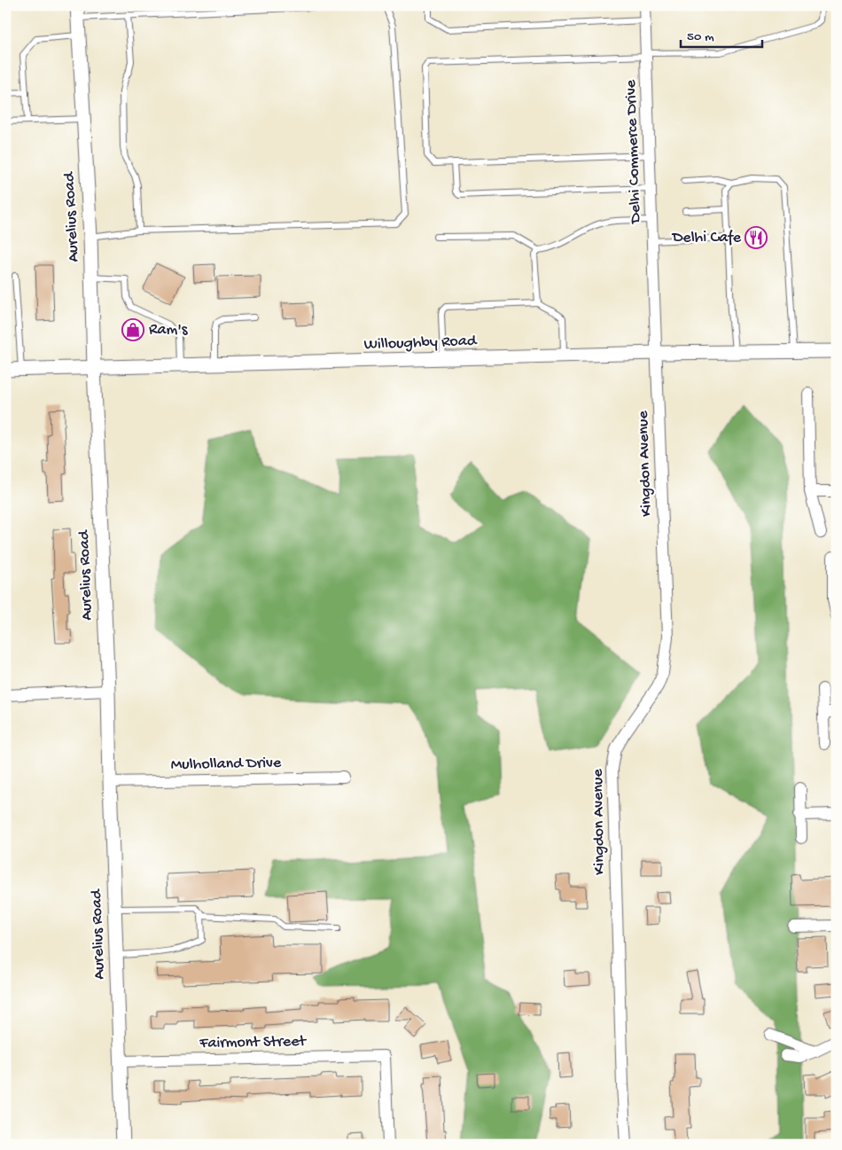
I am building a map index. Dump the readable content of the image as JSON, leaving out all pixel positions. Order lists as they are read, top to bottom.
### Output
{
  "streets": {
    "street": [
      "Delhi Commerce Drive",
      "Aurelius Road",
      "Willoughby Road",
      "Kingdon Avenue",
      "Mulholland Drive",
      "Fairmont Street"
    ]
  },
  "crossings": [
    ["Delhi Commerce Drive", "Willoughby Road"],
    ["Delhi Commerce Drive", "Kingdon Avenue"],
    ["Aurelius Road", "Willoughby Road"],
    ["Aurelius Road", "Mulholland Drive"],
    ["Aurelius Road", "Fairmont Street"],
    ["Willoughby Road", "Kingdon Avenue"]
  ],
  "places": {
    "restaurant": ["Delhi Cafe"],
    "shop": ["Ram's"]
  },
  "scale_bar": "50 m"
}
